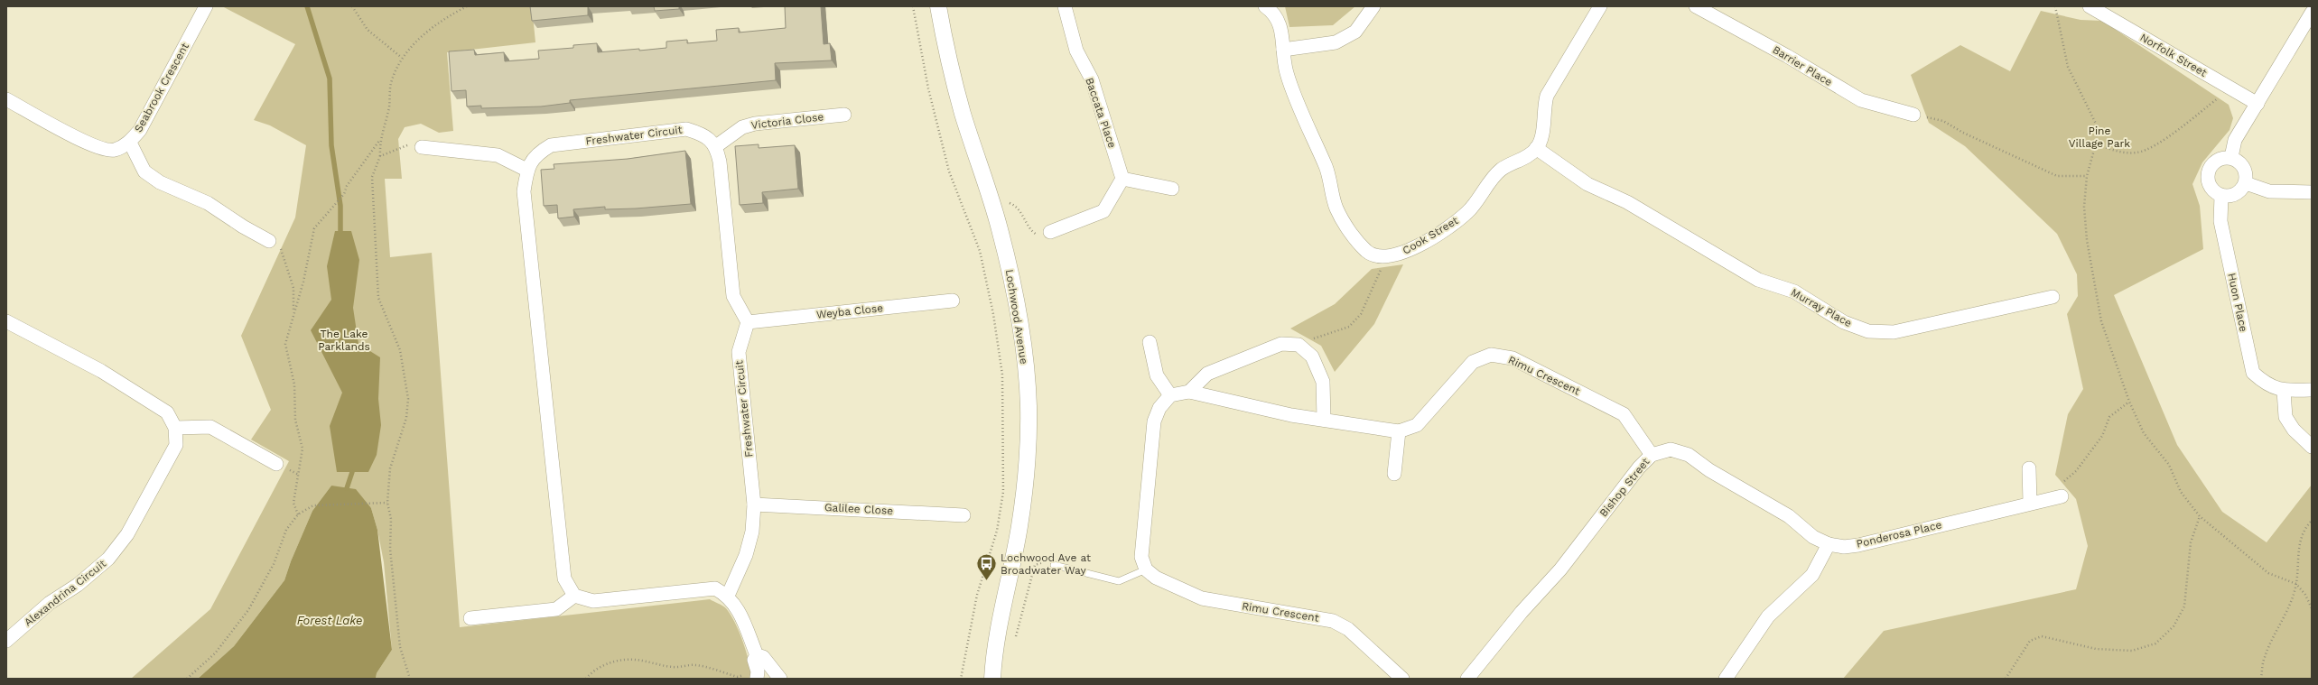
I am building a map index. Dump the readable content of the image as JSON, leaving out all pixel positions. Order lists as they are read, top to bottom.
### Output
{
  "streets": {
    "street": [
      "Norfolk Street",
      "Barrier Place",
      "Seabrook Crescent",
      "Baccata Place",
      "Victoria Close",
      "Freshwater Circuit",
      "Cook Street",
      "Huon Place",
      "Murray Place",
      "Weyba Close",
      "Lochwood Avenue",
      "Rimu Crescent",
      "Bishop Street",
      "Galilee Close",
      "Ponderosa Place",
      "Alexandrina Circuit"
    ]
  },
  "crossings": [
    ["Victoria Close", "Freshwater Circuit"],
    ["Freshwater Circuit", "Weyba Close"],
    ["Freshwater Circuit", "Galilee Close"],
    ["Cook Street", "Murray Place"],
    ["Rimu Crescent", "Bishop Street"],
    ["Bishop Street", "Ponderosa Place"]
  ],
  "water": ["Forest Lake"],
  "parks": ["Pine Village Park", "The Lake Parklands"],
  "places": {
    "bus stop": ["Lochwood Ave at Broadwater Way"]
  }
}
